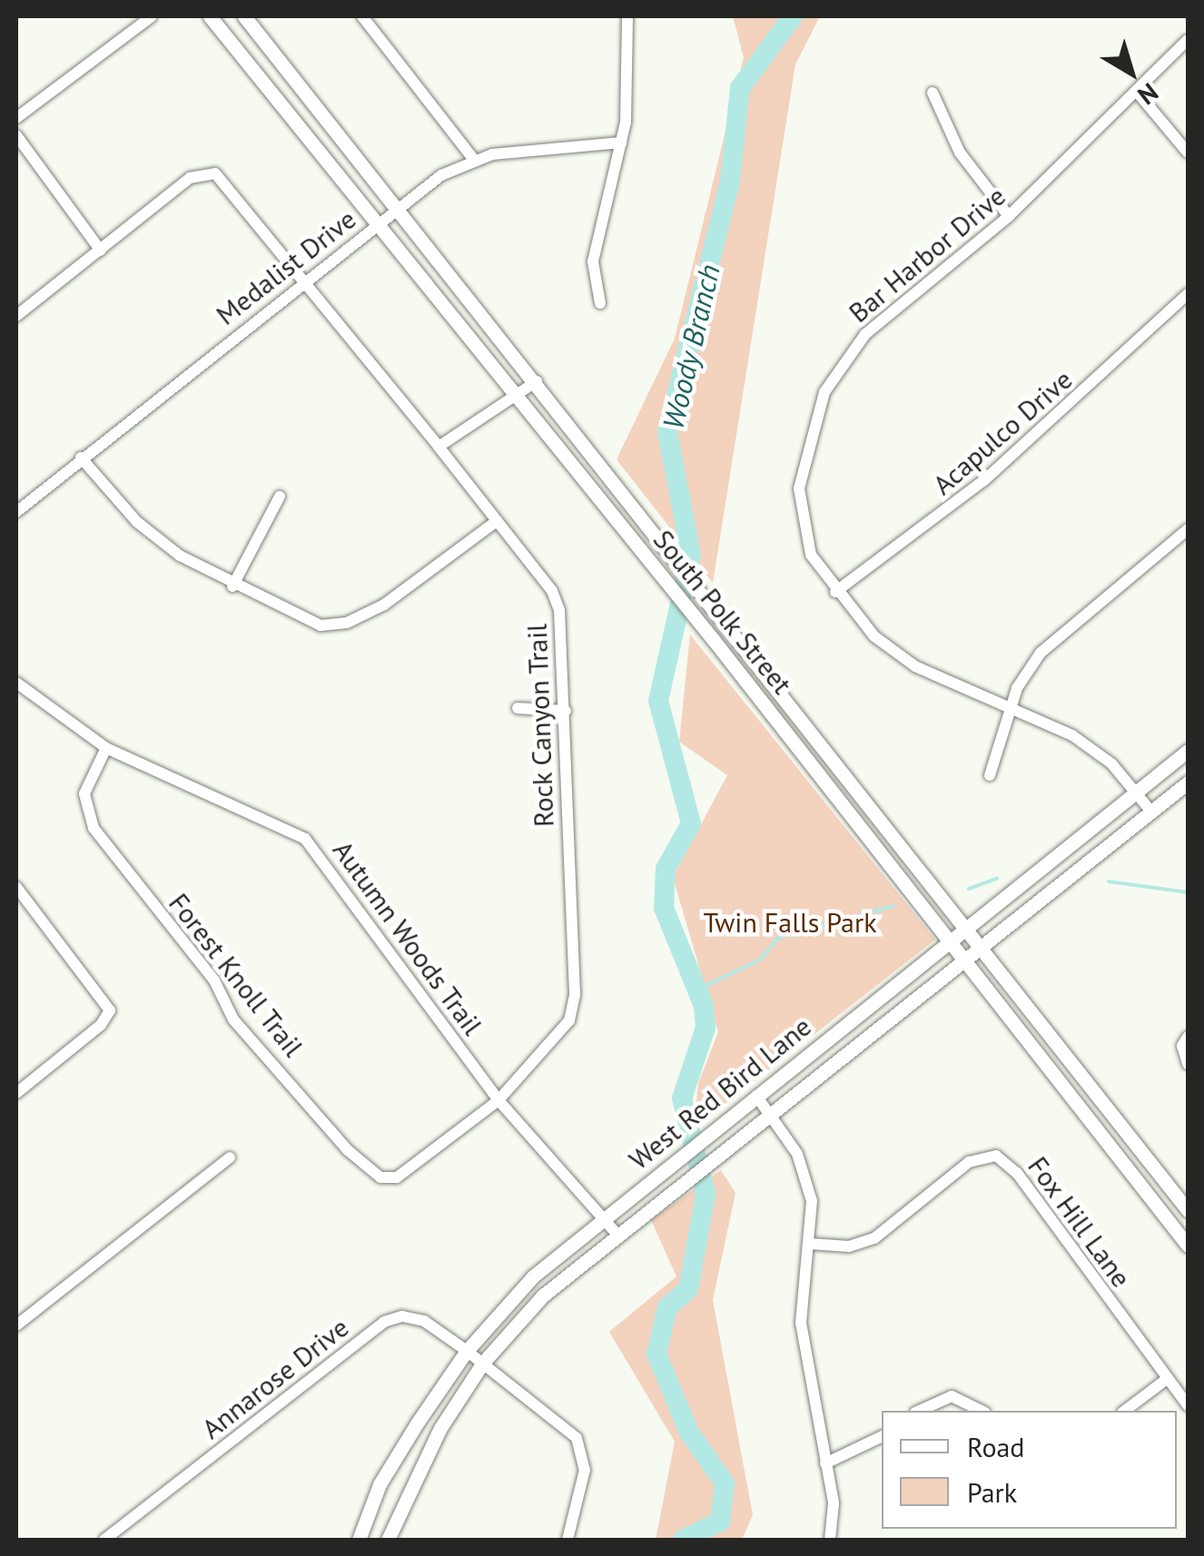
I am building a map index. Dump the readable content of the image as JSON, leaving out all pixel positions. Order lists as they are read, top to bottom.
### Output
{
  "streets": {
    "main road": ["South Polk Street", "West Red Bird Lane"],
    "street": [
      "Bar Harbor Drive",
      "Medalist Drive",
      "Acapulco Drive",
      "Rock Canyon Trail",
      "Autumn Woods Trail",
      "Forest Knoll Trail",
      "Fox Hill Lane",
      "Annarose Drive"
    ]
  },
  "crossings": [
    ["Bar Harbor Drive", "Acapulco Drive"],
    ["Bar Harbor Drive", "West Red Bird Lane"],
    ["Medalist Drive", "South Polk Street"],
    ["Medalist Drive", "Rock Canyon Trail"],
    ["South Polk Street", "West Red Bird Lane"],
    ["Rock Canyon Trail", "Autumn Woods Trail"],
    ["Rock Canyon Trail", "Forest Knoll Trail"],
    ["Autumn Woods Trail", "Forest Knoll Trail"],
    ["Autumn Woods Trail", "West Red Bird Lane"],
    ["West Red Bird Lane", "Annarose Drive"]
  ],
  "water": ["Woody Branch"],
  "parks": ["Twin Falls Park"],
  "legend": ["Road", "Park"],
  "north": "bottom right"
}
